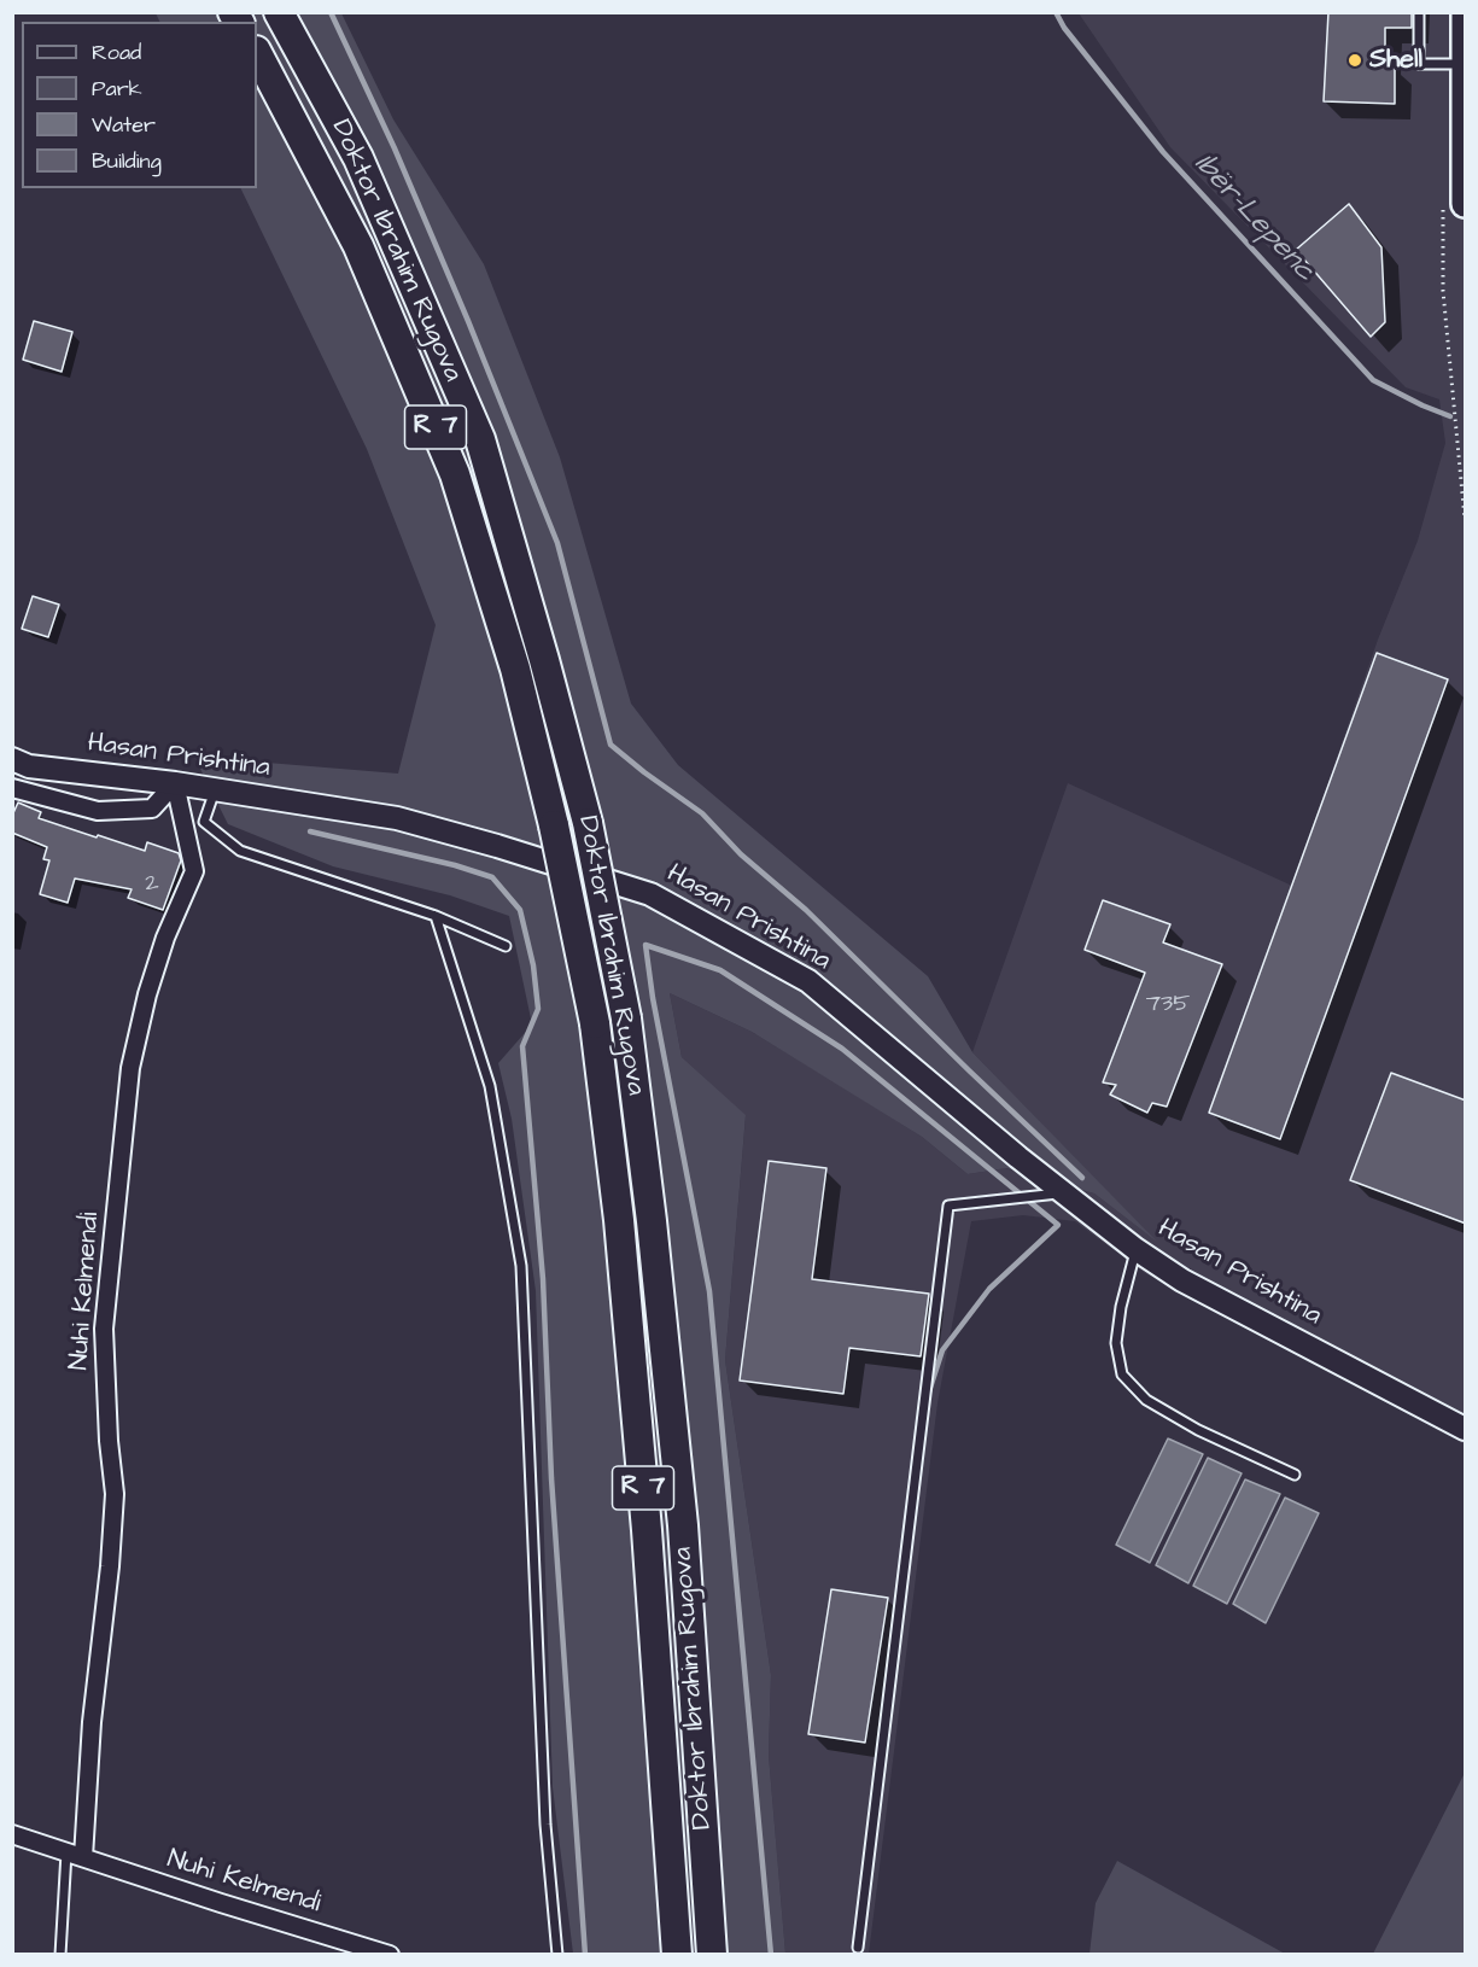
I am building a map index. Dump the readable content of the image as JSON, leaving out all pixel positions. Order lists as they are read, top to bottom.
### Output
{
  "streets": {
    "highway": ["Doktor Ibrahim Rugova", "R 7"],
    "main road": ["Hasan Prishtina"],
    "street": ["Nuhi Kelmendi"]
  },
  "crossings": [
    ["Hasan Prishtina", "Nuhi Kelmendi"]
  ],
  "water": ["Ibër-Lepenc"],
  "places": ["Shell"],
  "house_numbers": ["2", "735"],
  "legend": [
    "Road",
    "Park",
    "Water",
    "Building"
  ]
}
